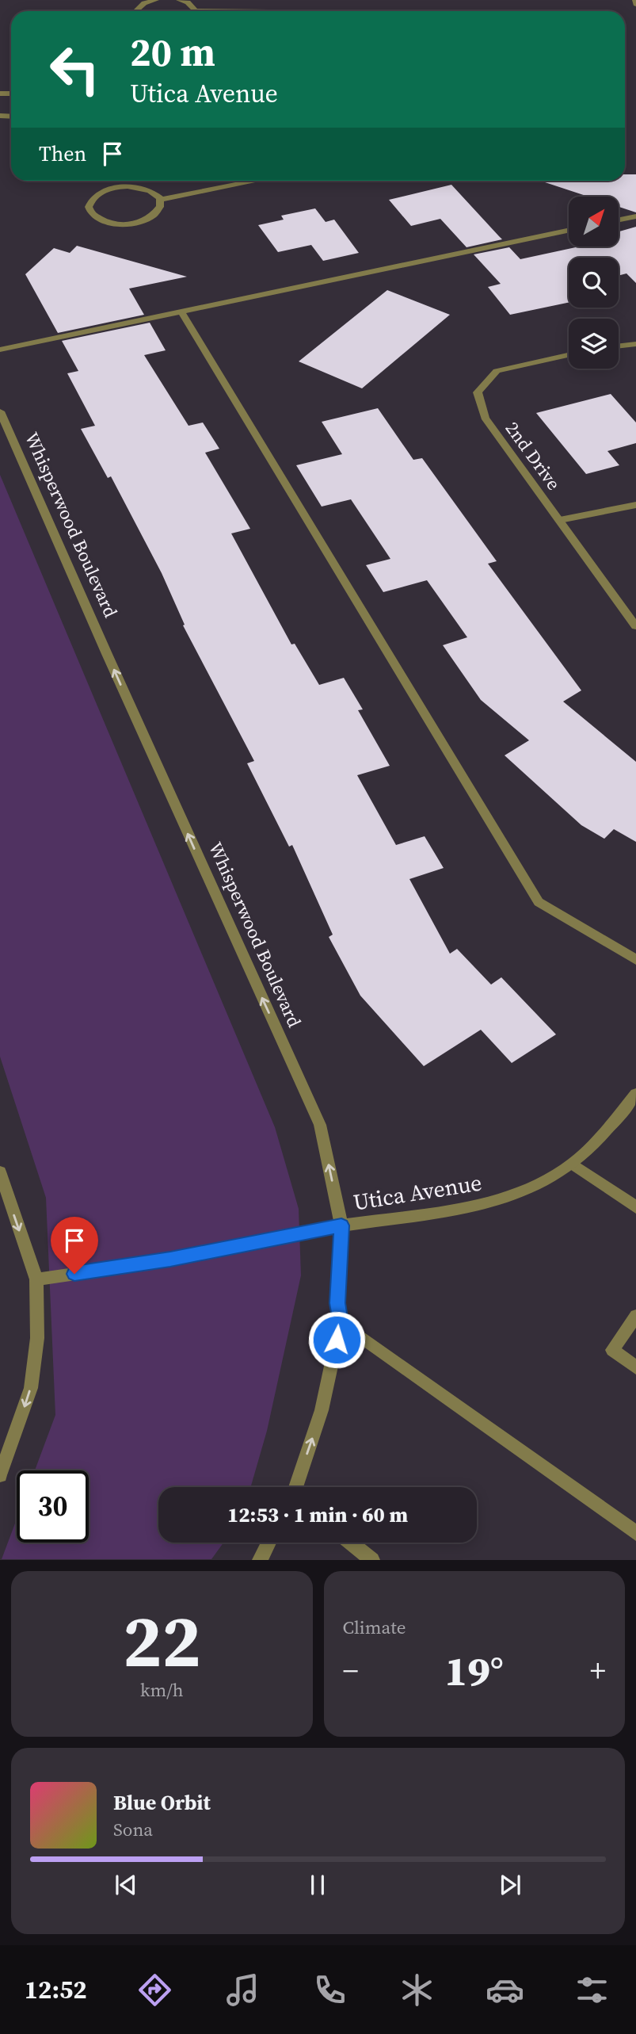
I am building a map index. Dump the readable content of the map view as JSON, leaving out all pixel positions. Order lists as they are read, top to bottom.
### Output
{
  "streets": {
    "street": ["2nd Drive", "Whisperwood Boulevard", "Utica Avenue"]
  },
  "crossings": [
    ["Whisperwood Boulevard", "Utica Avenue"]
  ],
  "one_way": ["Whisperwood Boulevard"],
  "north": "top right",
  "page": {
    "turn": ["20 m", "Utica Avenue"],
    "then": "Then",
    "limit": "30",
    "trip": "12:53 · 1 min · 60 m",
    "tile": [
      ["22", "km/h"],
      "Climate"
    ],
    "heat": ["−", "19°", "+"],
    "song": ["Blue Orbit", "Sona"],
    "tabs": "12:52"
  }
}
